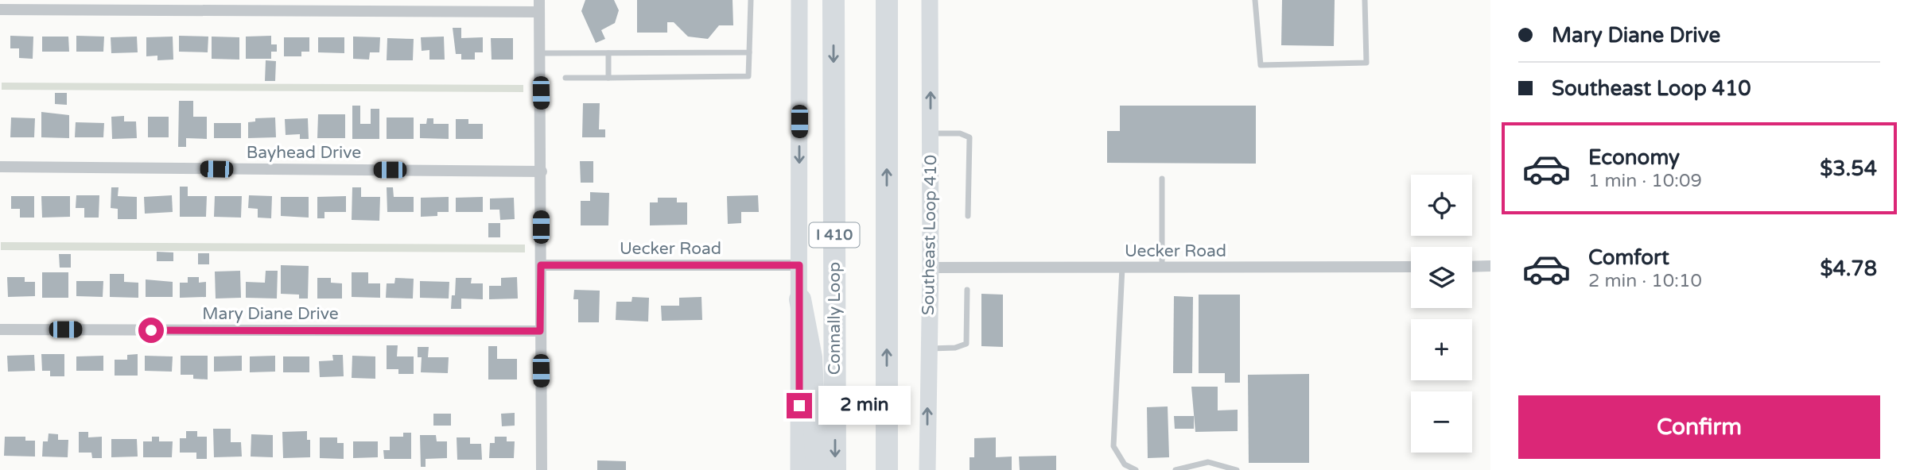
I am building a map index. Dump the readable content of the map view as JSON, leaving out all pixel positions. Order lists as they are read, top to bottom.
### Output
{
  "streets": {
    "highway": ["I 410", "Connally Loop"],
    "main road": ["Southeast Loop 410"],
    "street": ["Bayhead Drive", "Uecker Road", "Mary Diane Drive"]
  },
  "crossings": [
    ["Southeast Loop 410", "Uecker Road"]
  ],
  "page": {
    "banner": ["Mary Diane Drive", "Southeast Loop 410"],
    "list": [
      {
        "name": "Economy",
        "note": "1 min · 10:09",
        "value": "$3.54"
      },
      {
        "name": "Comfort",
        "note": "2 min · 10:10",
        "value": "$4.78"
      }
    ],
    "map_buttons": ["+", "−"],
    "buttons": "Confirm",
    "bubble": "2 min"
  }
}
